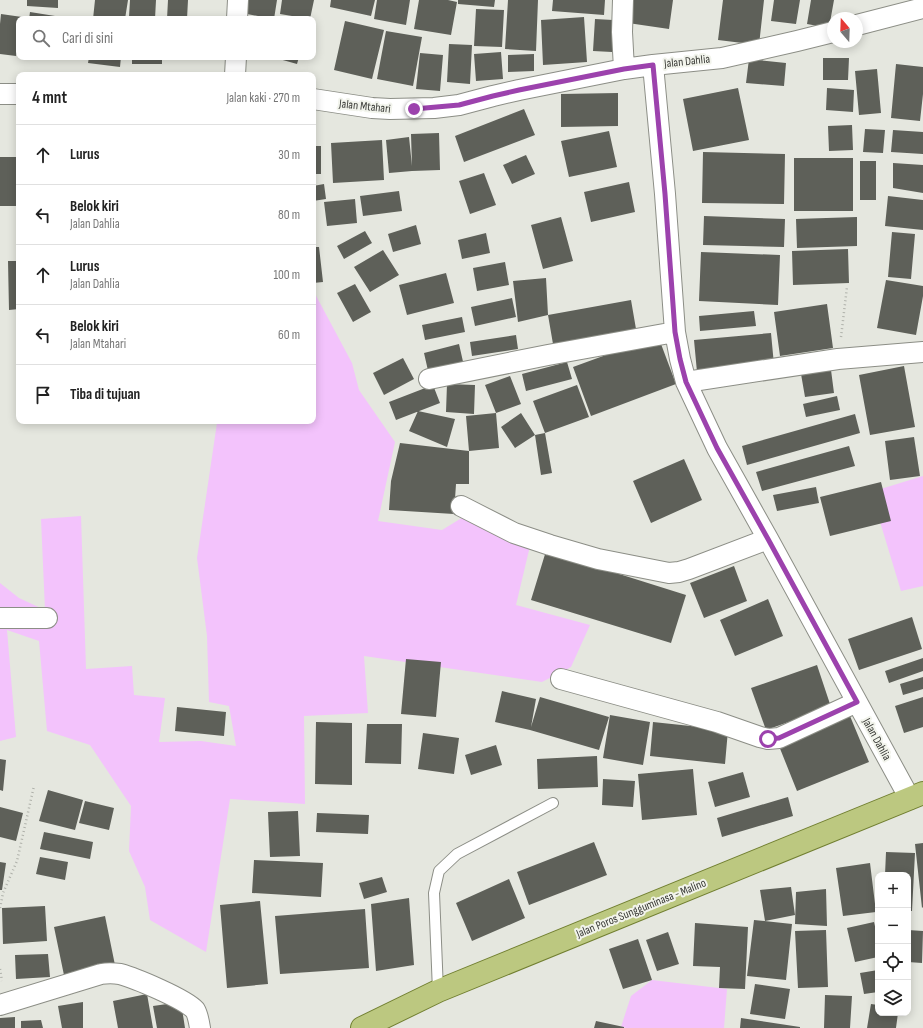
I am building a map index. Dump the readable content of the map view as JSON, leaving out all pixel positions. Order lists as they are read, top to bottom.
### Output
{
  "streets": {
    "main road": ["Jalan Poros Sungguminasa - Malino"],
    "street": ["Jalan Dahlia", "Jalan Mtahari"]
  },
  "crossings": [
    ["Jalan Dahlia", "Jalan Mtahari"],
    ["Jalan Dahlia", "Jalan Poros Sungguminasa - Malino"]
  ],
  "north": "top",
  "page": {
    "search": "Cari di sini",
    "heading": ["4 mnt", "Jalan kaki · 270 m"],
    "list": [
      ["Lurus", "30 m"],
      ["Belok kiri", "Jalan Dahlia", "80 m"],
      ["Lurus", "Jalan Dahlia", "100 m"],
      ["Belok kiri", "Jalan Mtahari", "60 m"],
      "Tiba di tujuan"
    ],
    "map_buttons": ["+", "−"]
  }
}
